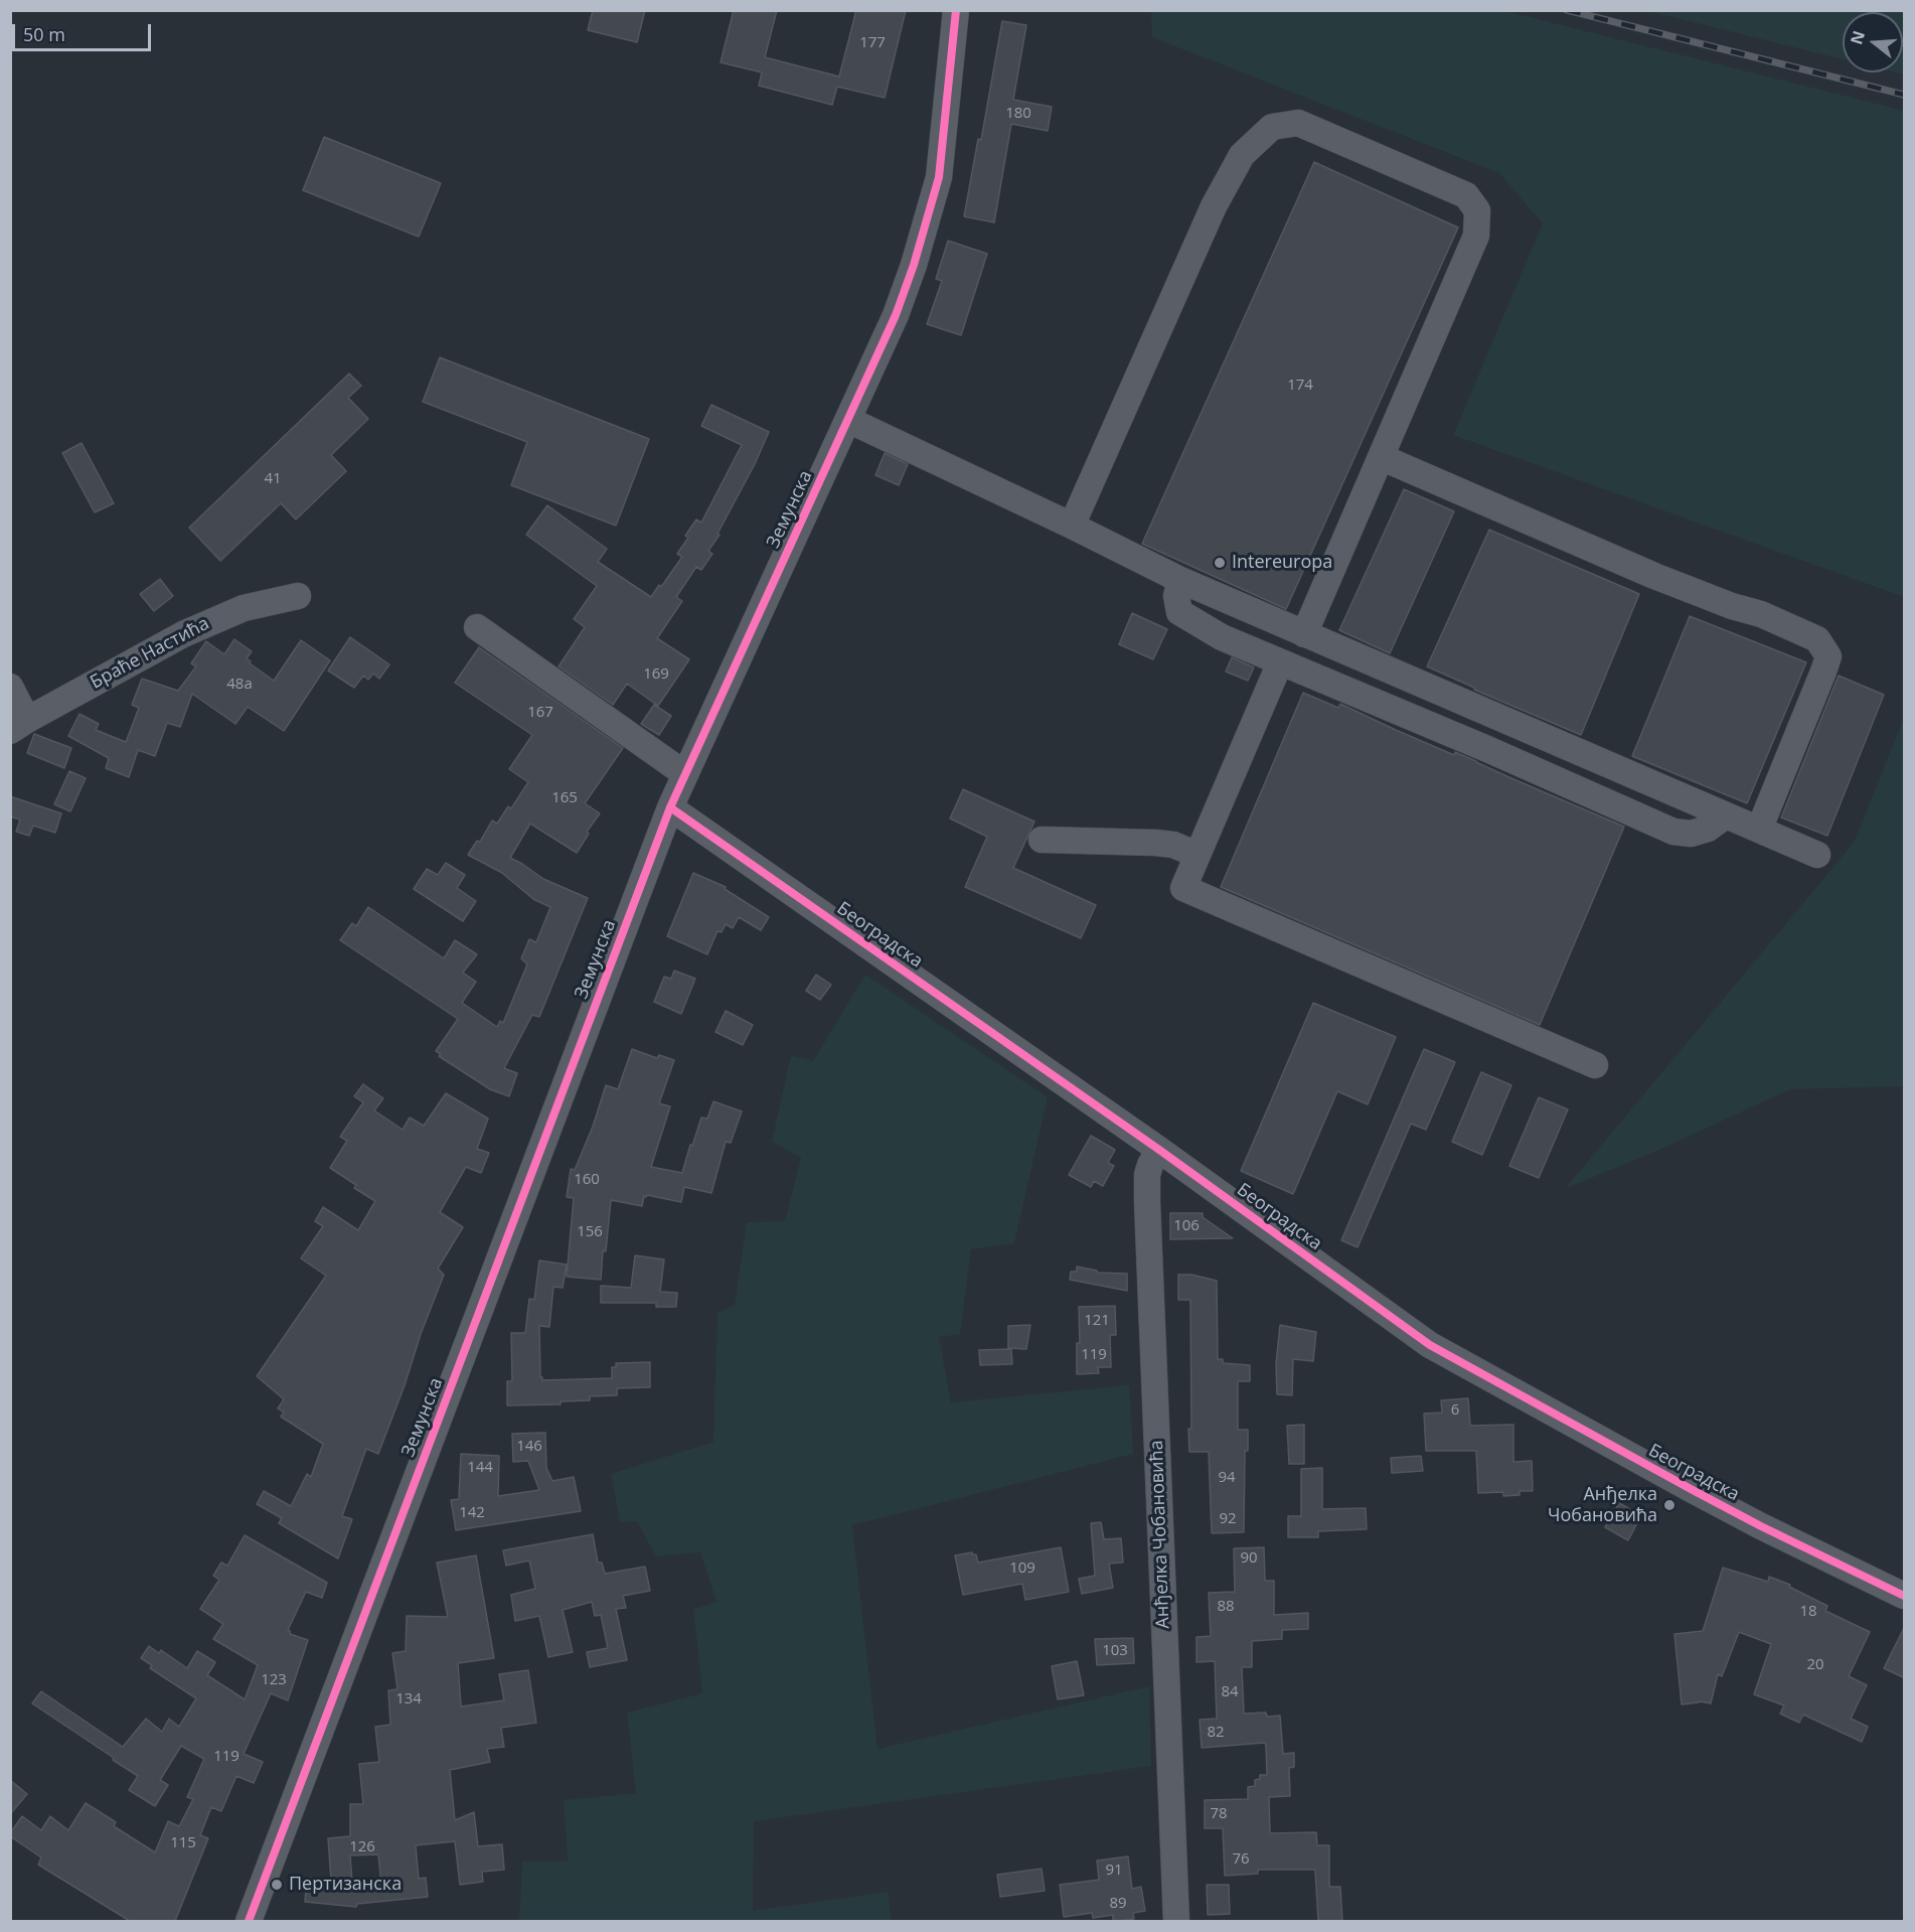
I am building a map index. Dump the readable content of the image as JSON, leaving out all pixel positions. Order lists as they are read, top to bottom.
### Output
{
  "streets": {
    "street": [
      "Земунска",
      "Браће Настића",
      "Београдска",
      "Анђелка Чобановића"
    ]
  },
  "crossings": [
    ["Земунска", "Београдска"],
    ["Београдска", "Анђелка Чобановића"]
  ],
  "places": ["Intereuropa", "Анђелка Чобановића", "Пертизанска"],
  "house_numbers": [
    "177",
    "180",
    "174",
    "41",
    "169",
    "48a",
    "167",
    "165",
    "160",
    "106",
    "156",
    "121",
    "119",
    "6",
    "146",
    "144",
    "94",
    "142",
    "92",
    "90",
    "109",
    "88",
    "18",
    "103",
    "20",
    "123",
    "84",
    "134",
    "82",
    "119",
    "78",
    "115",
    "126",
    "76",
    "91",
    "89"
  ],
  "scale_bar": "50 m",
  "north": "left"
}
